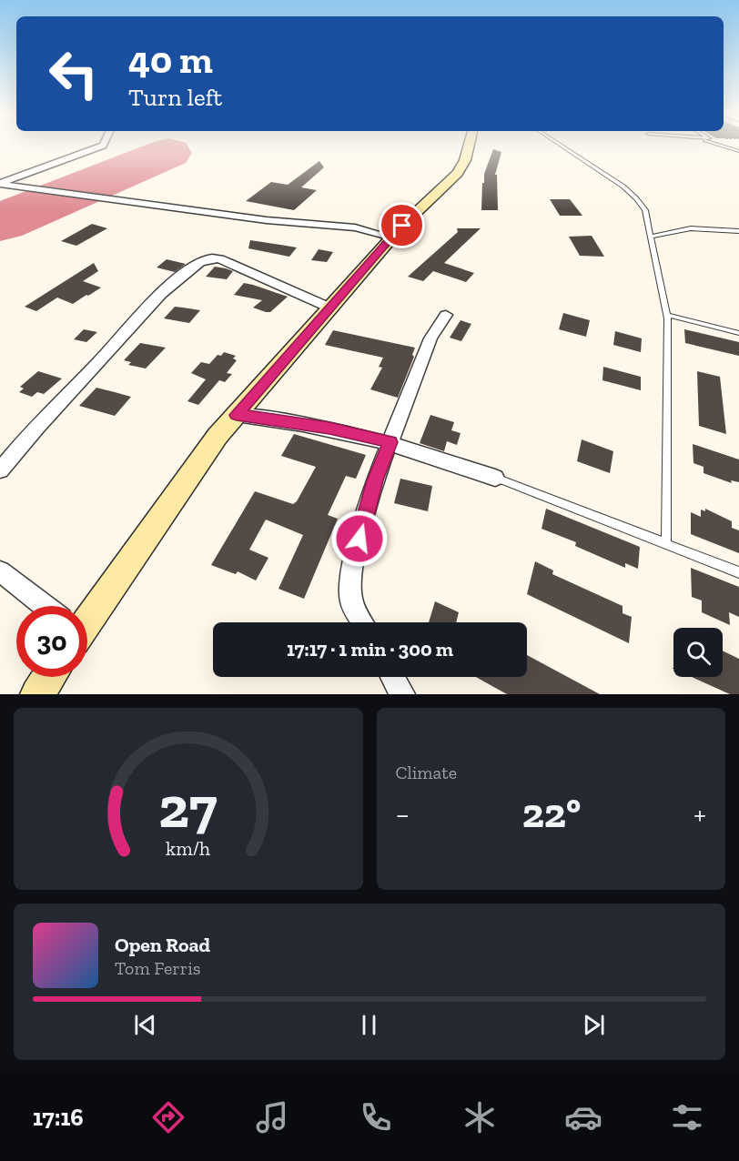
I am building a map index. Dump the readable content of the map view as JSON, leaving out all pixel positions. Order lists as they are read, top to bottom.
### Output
{
  "page": {
    "turn": ["40 m", "Turn left"],
    "limit": "30",
    "trip": "17:17 · 1 min · 300 m",
    "tile": "Climate",
    "heat": ["−", "22°", "+"],
    "song": ["Open Road", "Tom Ferris"],
    "tabs": "17:16",
    "gauge": ["27", "km/h"]
  }
}
